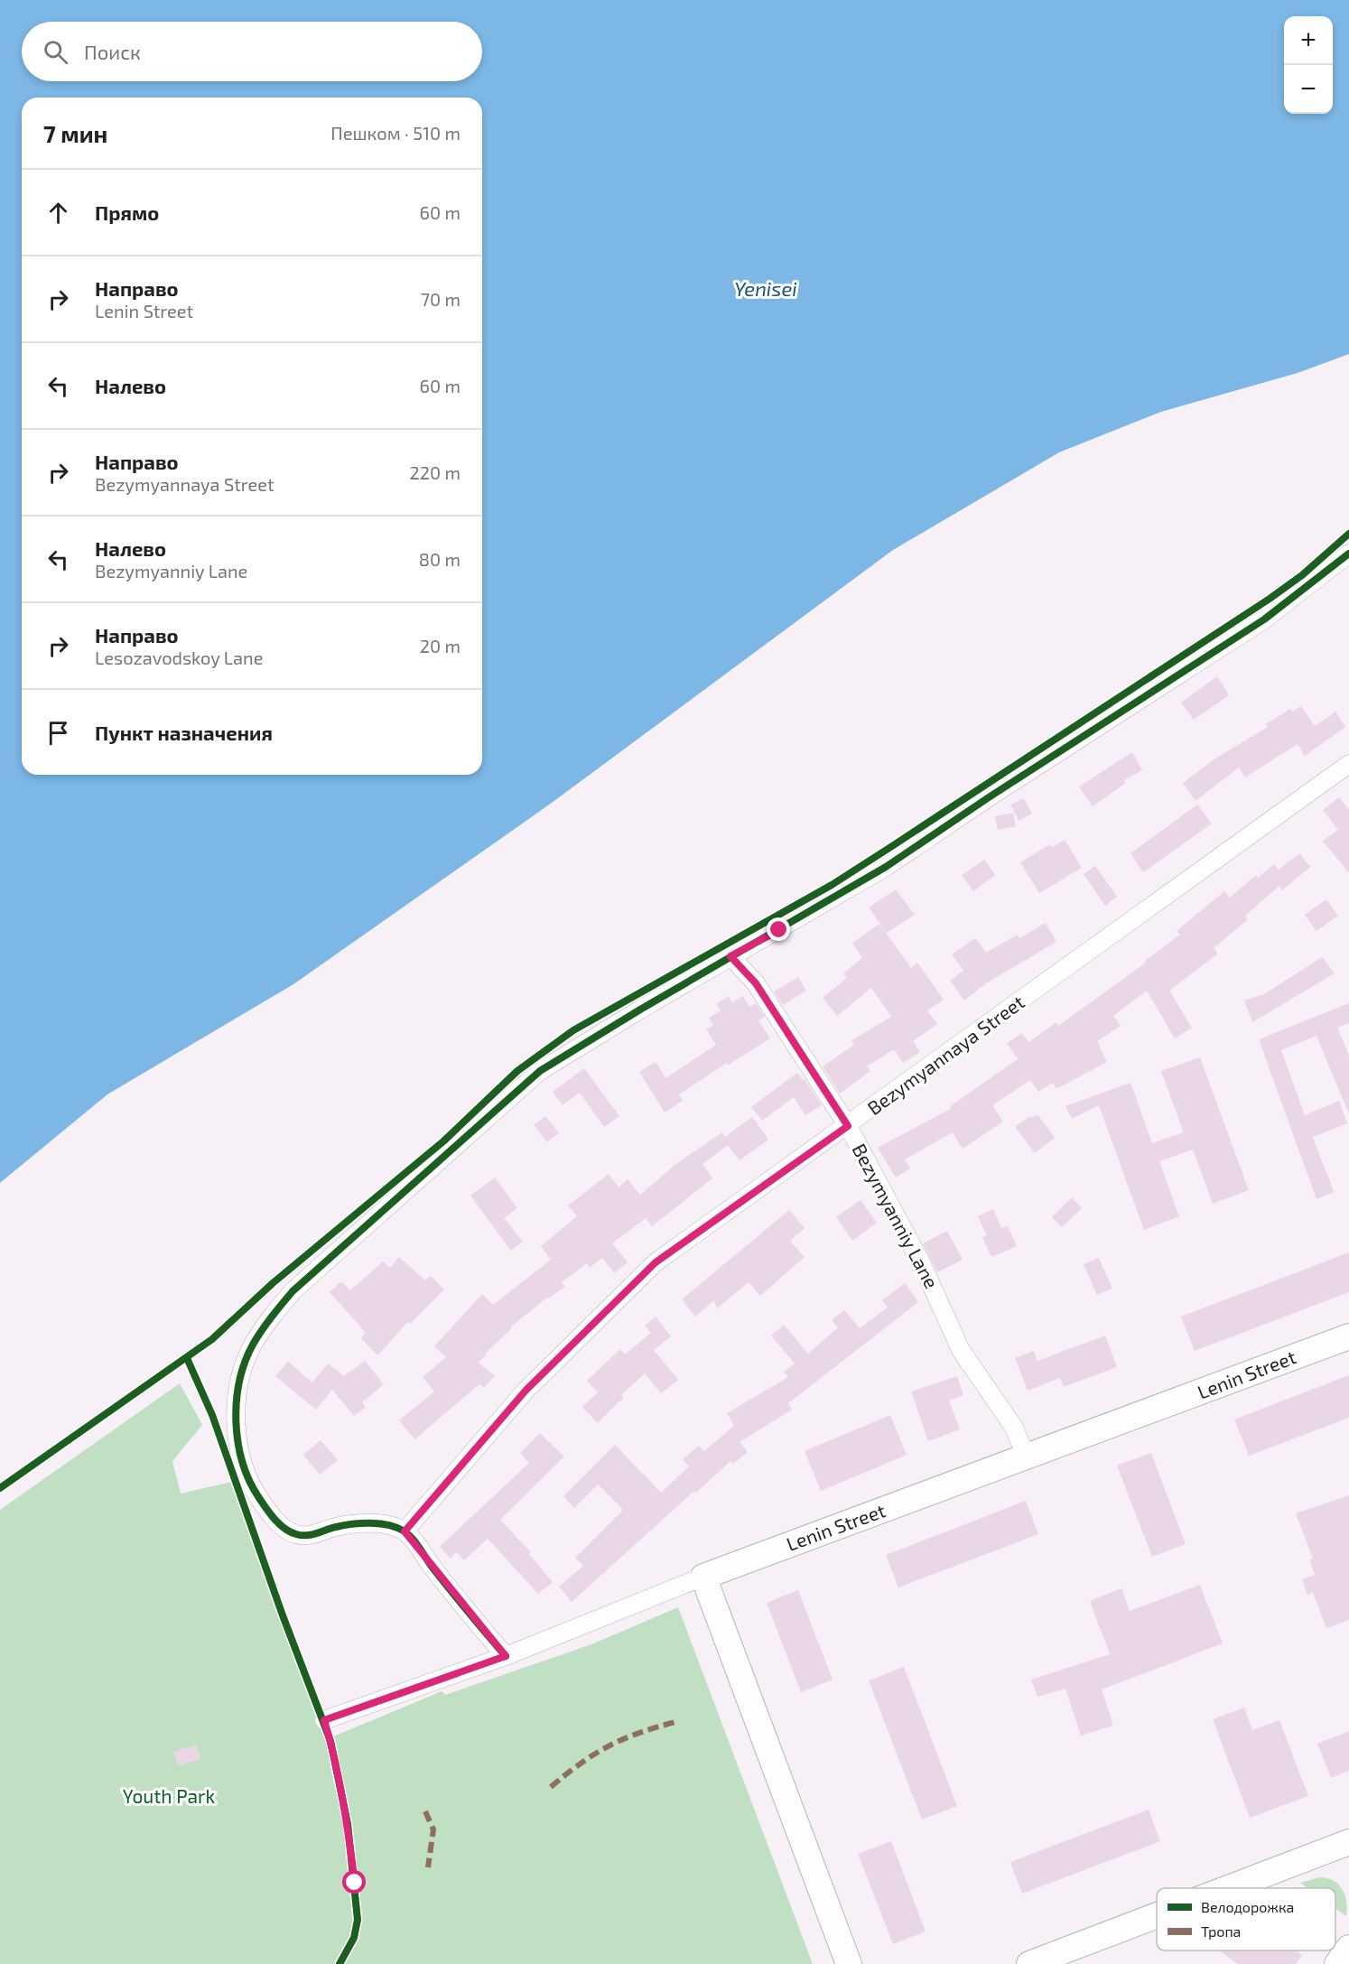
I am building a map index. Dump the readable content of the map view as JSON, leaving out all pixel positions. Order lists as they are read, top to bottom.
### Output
{
  "streets": {
    "street": ["Bezymyannaya Street", "Bezymyanniy Lane", "Lenin Street"]
  },
  "crossings": [
    ["Bezymyannaya Street", "Bezymyanniy Lane"],
    ["Bezymyanniy Lane", "Lenin Street"]
  ],
  "water": ["Yenisei"],
  "parks": ["Youth Park"],
  "legend": ["Велодорожка", "Тропа"],
  "page": {
    "map_buttons": ["+", "−"],
    "search": "Поиск",
    "heading": ["7 мин", "Пешком · 510 m"],
    "list": [
      ["Прямо", "60 m"],
      ["Направо", "Lenin Street", "70 m"],
      ["Налево", "60 m"],
      ["Направо", "Bezymyannaya Street", "220 m"],
      ["Налево", "Bezymyanniy Lane", "80 m"],
      ["Направо", "Lesozavodskoy Lane", "20 m"],
      "Пункт назначения"
    ]
  }
}
